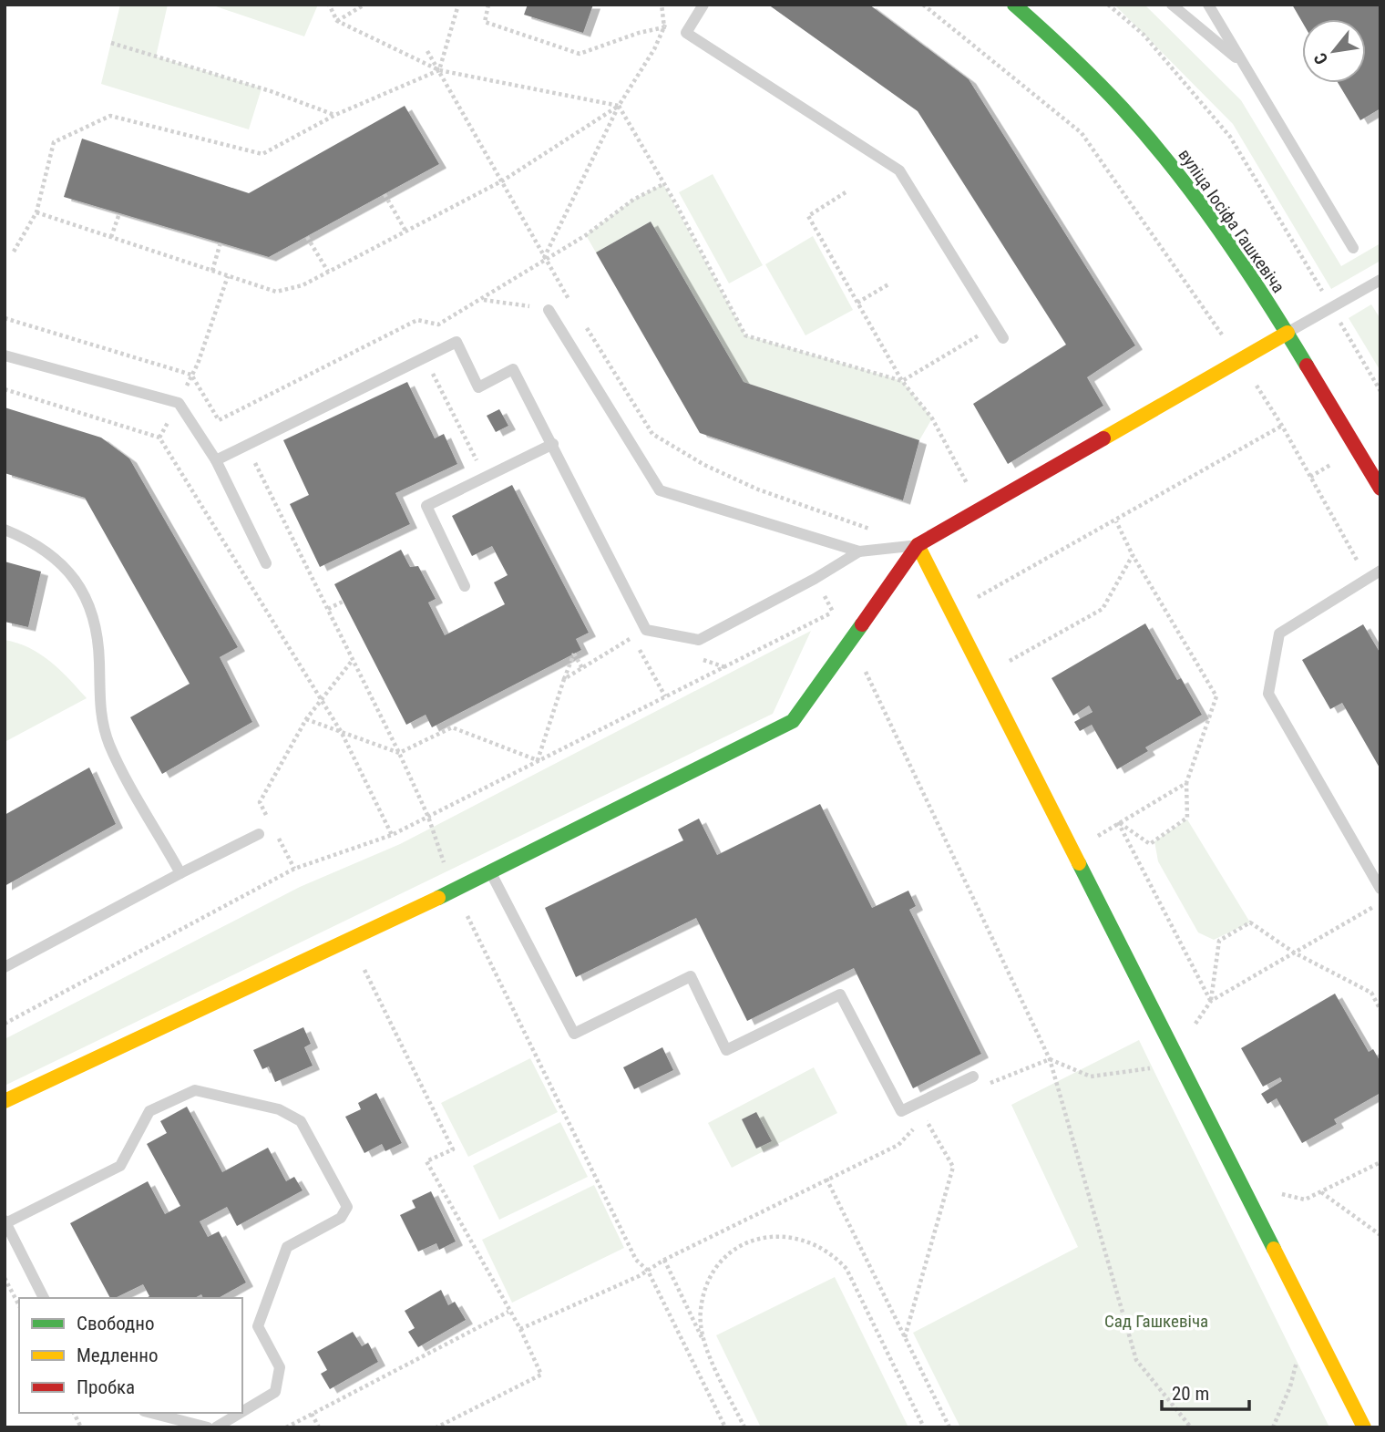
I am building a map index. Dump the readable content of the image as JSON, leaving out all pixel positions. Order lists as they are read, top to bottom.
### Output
{
  "streets": {
    "street": ["вуліца Іосіфа Гашкевіча"]
  },
  "parks": ["Сад Гашкевіча"],
  "legend": ["Свободно", "Медленно", "Пробка"],
  "scale_bar": "20 m",
  "north": "bottom left"
}
